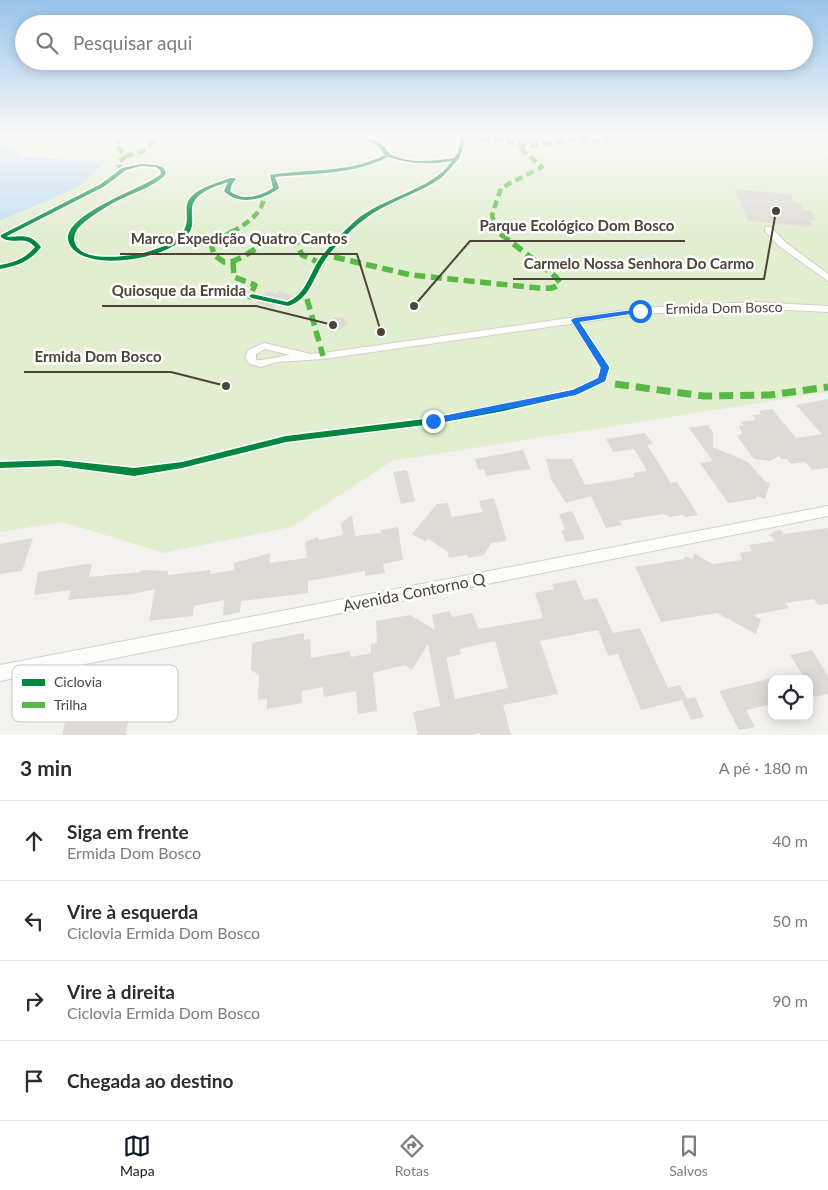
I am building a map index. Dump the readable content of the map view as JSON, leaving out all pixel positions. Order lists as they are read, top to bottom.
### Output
{
  "streets": {
    "street": ["Ermida Dom Bosco", "Avenida Contorno Q"]
  },
  "places": [
    "Carmelo Nossa Senhora Do Carmo",
    "Parque Ecológico Dom Bosco",
    "Quiosque da Ermida",
    "Marco Expedição Quatro Cantos",
    "Ermida Dom Bosco"
  ],
  "legend": ["Ciclovia", "Trilha"],
  "page": {
    "search": "Pesquisar aqui",
    "heading": ["3 min", "A pé · 180 m"],
    "list": [
      ["Siga em frente", "Ermida Dom Bosco", "40 m"],
      ["Vire à esquerda", "Ciclovia Ermida Dom Bosco", "50 m"],
      ["Vire à direita", "Ciclovia Ermida Dom Bosco", "90 m"],
      "Chegada ao destino"
    ],
    "nav": ["Mapa", "Rotas", "Salvos"]
  }
}
